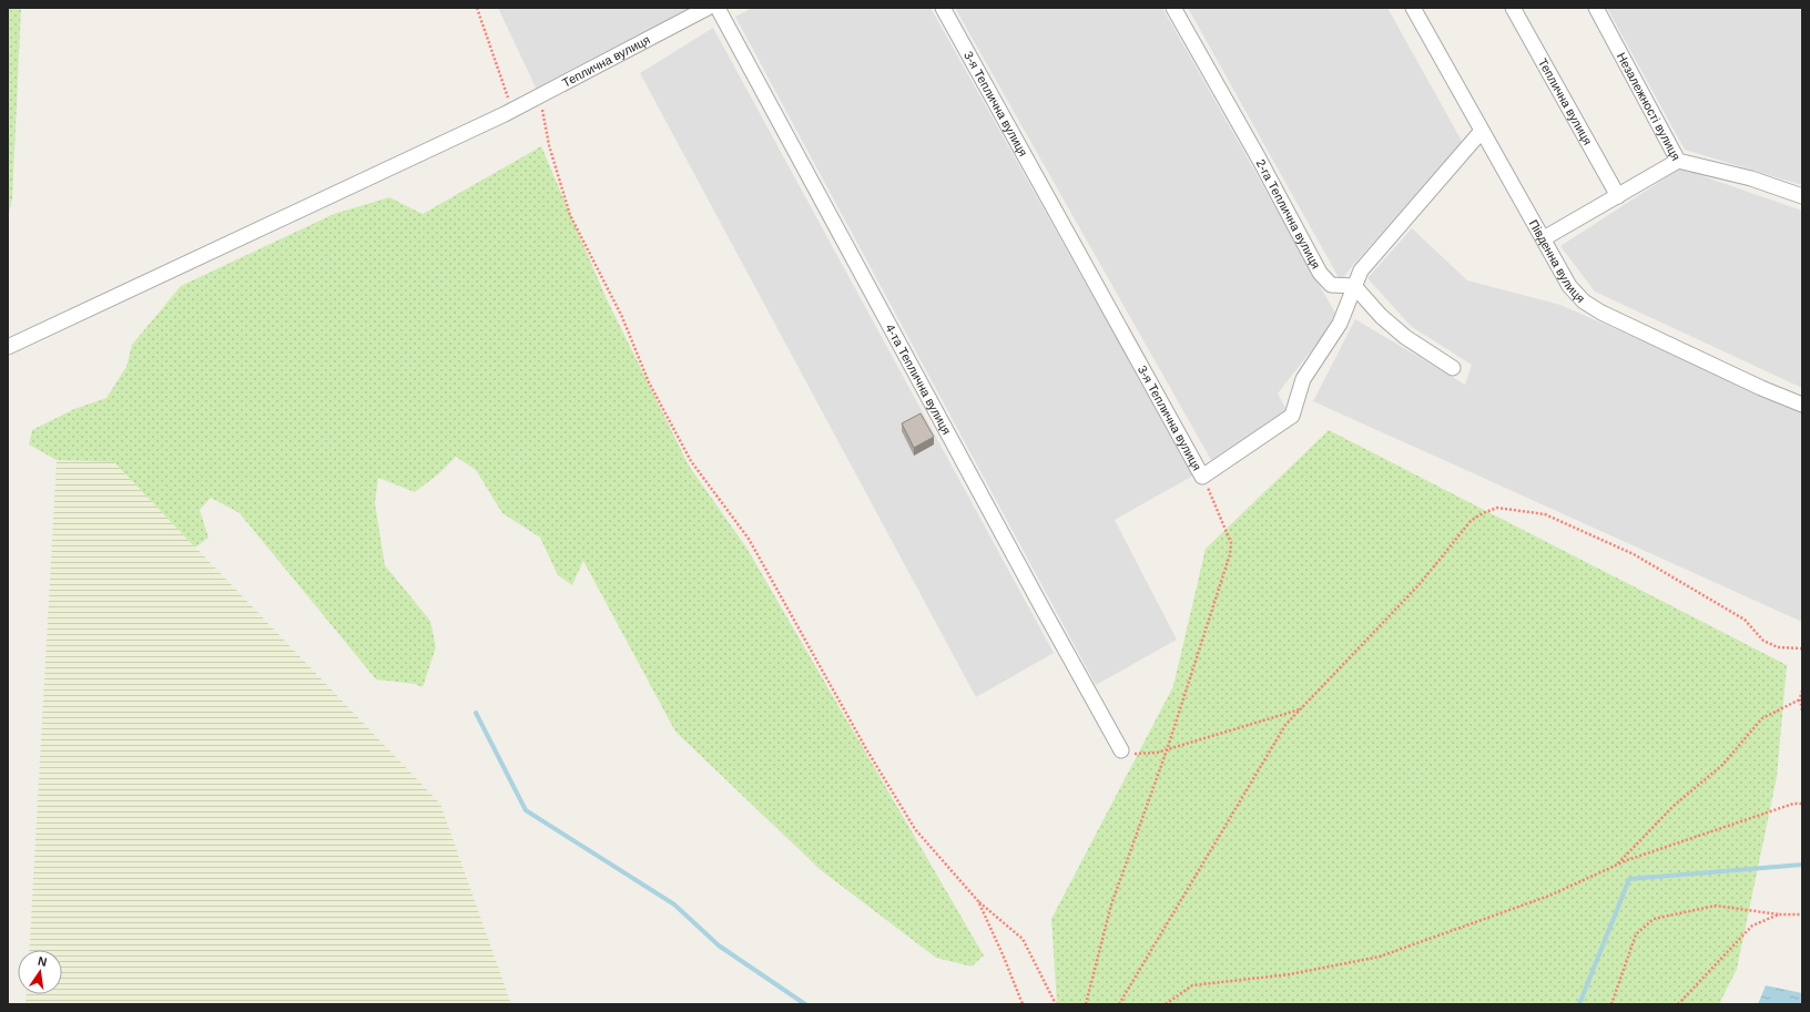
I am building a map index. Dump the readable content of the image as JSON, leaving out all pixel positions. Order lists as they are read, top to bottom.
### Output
{
  "streets": {
    "street": [
      "Теплична вулиця",
      "3-я Теплична вулиця",
      "Незалежності вулиця",
      "2-га Теплична вулиця",
      "Південна вулиця",
      "4-та Теплична вулиця"
    ]
  },
  "crossings": [
    ["3-я Теплична вулиця", "2-га Теплична вулиця"],
    ["3-я Теплична вулиця", "Південна вулиця"]
  ],
  "north": "top"
}
